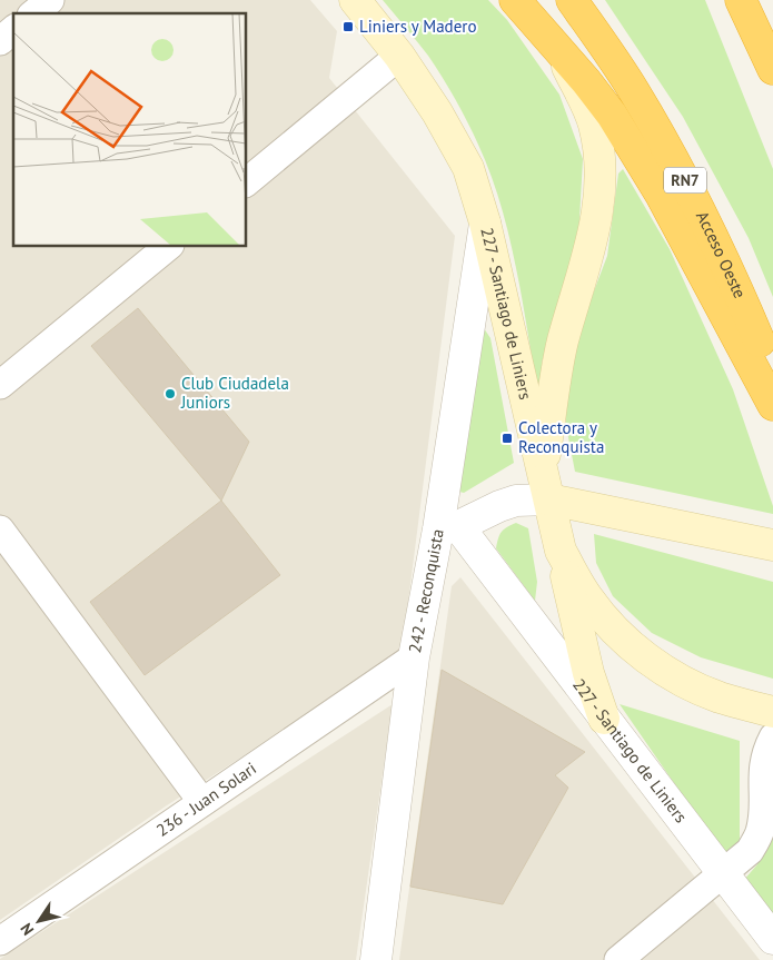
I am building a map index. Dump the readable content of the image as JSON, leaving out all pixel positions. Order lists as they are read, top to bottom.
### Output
{
  "streets": {
    "highway": ["RN7", "Acceso Oeste"],
    "main road": ["227 - Santiago de Liniers"],
    "street": ["242 - Reconquista", "236 - Juan Solari"]
  },
  "crossings": [
    ["227 - Santiago de Liniers", "242 - Reconquista"],
    ["242 - Reconquista", "236 - Juan Solari"]
  ],
  "places": {
    "transit": ["Liniers y Madero", "Colectora y Reconquista"],
    "other": ["Club Ciudadela Juniors"]
  },
  "north": "bottom left"
}
